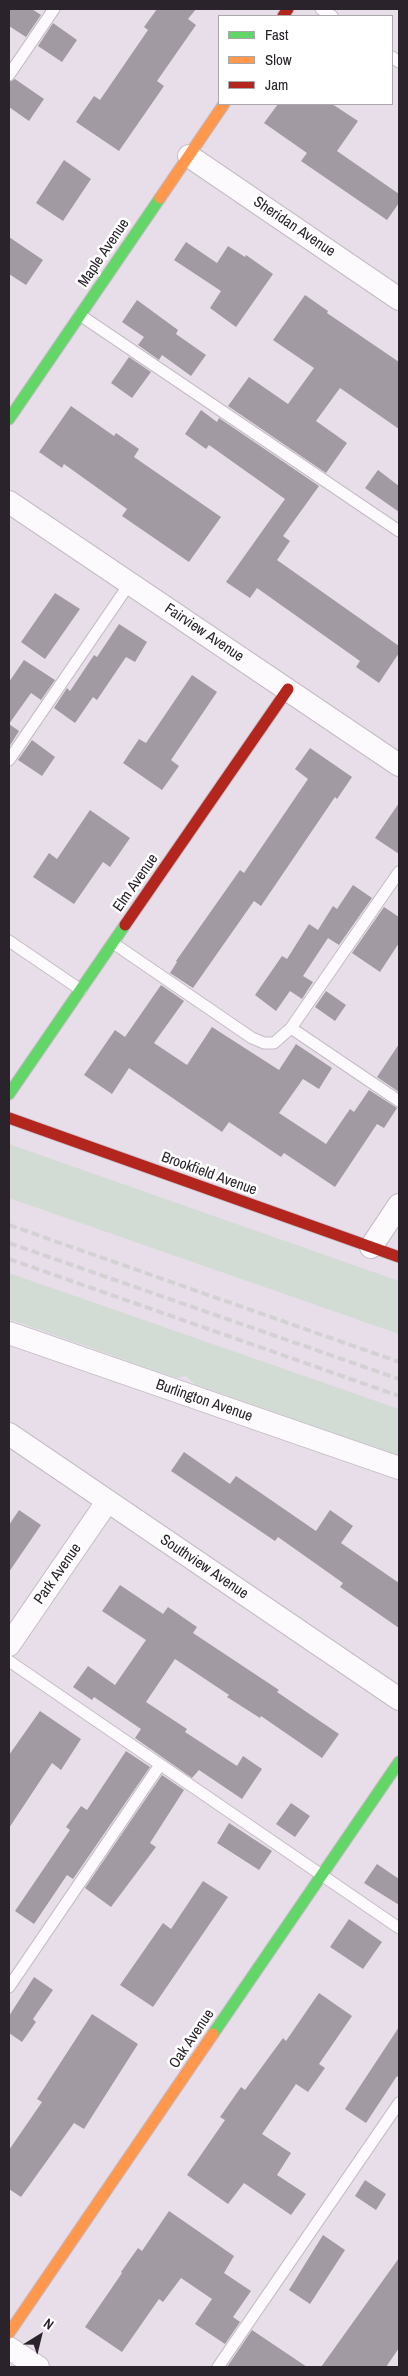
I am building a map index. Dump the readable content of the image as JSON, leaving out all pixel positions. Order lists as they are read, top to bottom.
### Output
{
  "streets": {
    "street": [
      "Sheridan Avenue",
      "Maple Avenue",
      "Fairview Avenue",
      "Elm Avenue",
      "Brookfield Avenue",
      "Burlington Avenue",
      "Southview Avenue",
      "Park Avenue",
      "Oak Avenue"
    ]
  },
  "crossings": [
    ["Sheridan Avenue", "Maple Avenue"],
    ["Fairview Avenue", "Elm Avenue"],
    ["Southview Avenue", "Park Avenue"]
  ],
  "legend": ["Fast", "Slow", "Jam"],
  "north": "top right"
}
